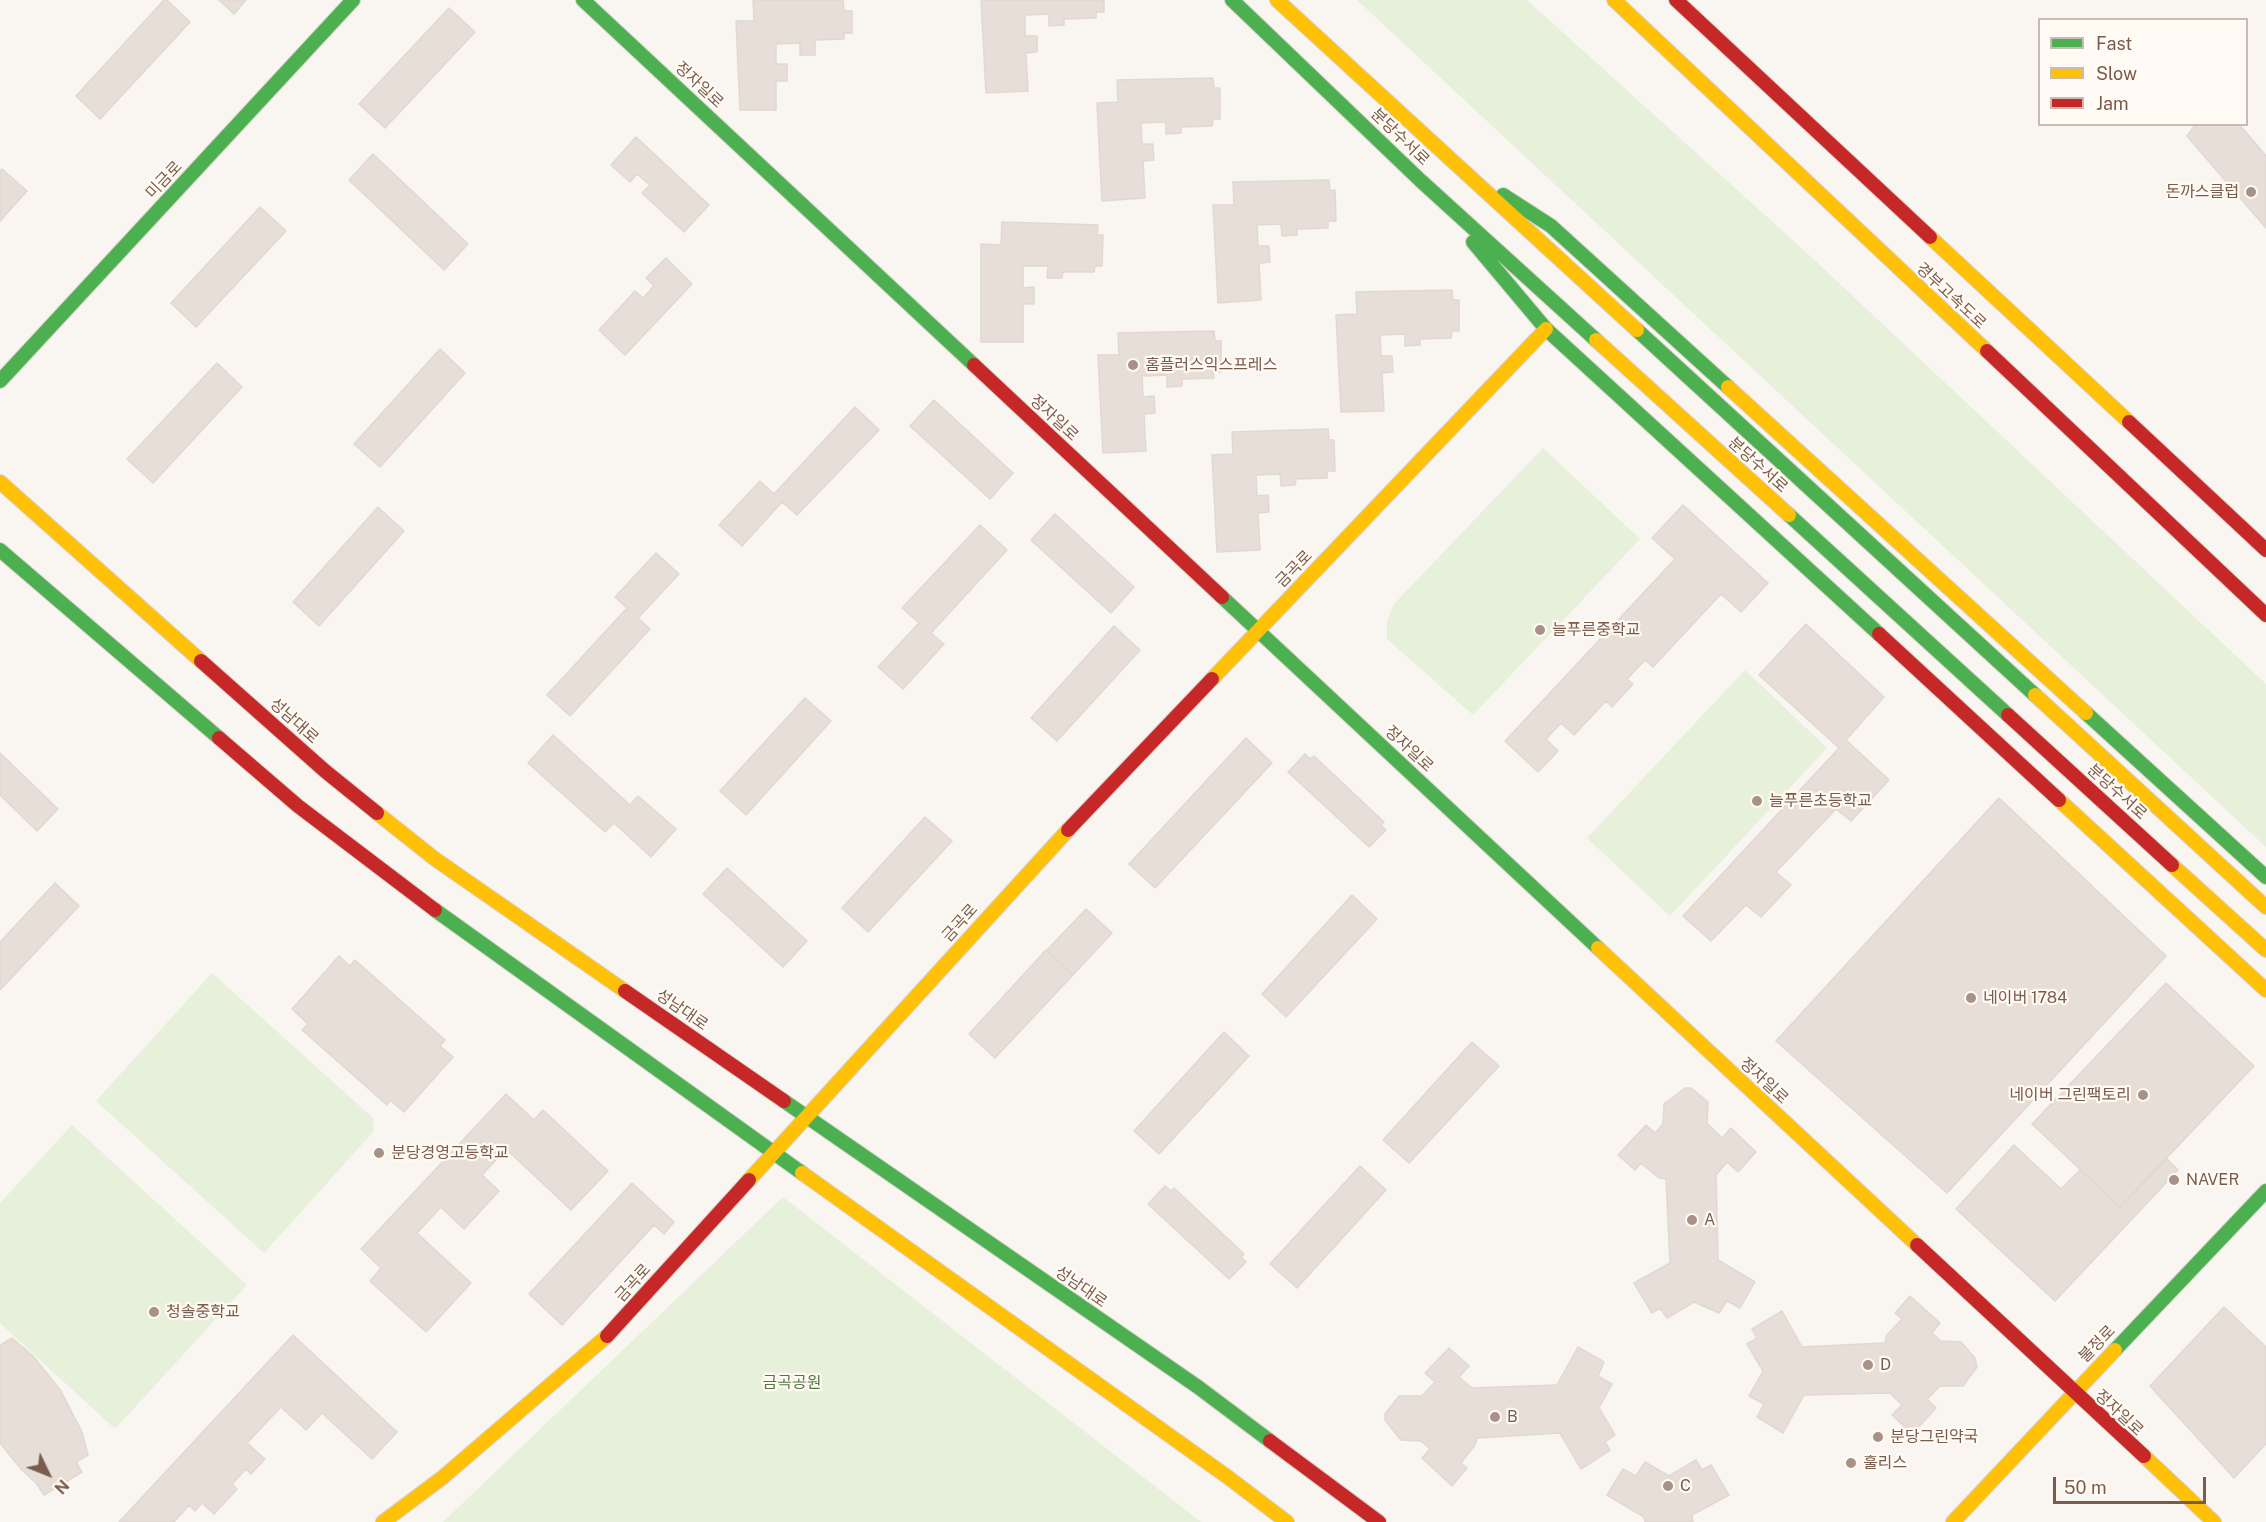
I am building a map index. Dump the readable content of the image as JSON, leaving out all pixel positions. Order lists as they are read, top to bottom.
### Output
{
  "streets": {
    "main road": [
      "정자일로",
      "분당수서로",
      "미금로",
      "경부고속도로",
      "금곡로",
      "성남대로",
      "불정로"
    ]
  },
  "crossings": [
    ["정자일로", "금곡로"],
    ["정자일로", "불정로"],
    ["금곡로", "성남대로"]
  ],
  "parks": ["금곡공원"],
  "places": [
    "돈까스클럽",
    "홈플러스익스프레스",
    "늘푸른중학교",
    "늘푸른초등학교",
    "네이버 1784",
    "네이버 그린팩토리",
    "분당경영고등학교",
    "NAVER",
    "A",
    "청솔중학교",
    "D",
    "B",
    "분당그린약국",
    "훌리스",
    "C"
  ],
  "legend": ["Fast", "Slow", "Jam"],
  "scale_bar": "50 m",
  "north": "bottom right"
}
